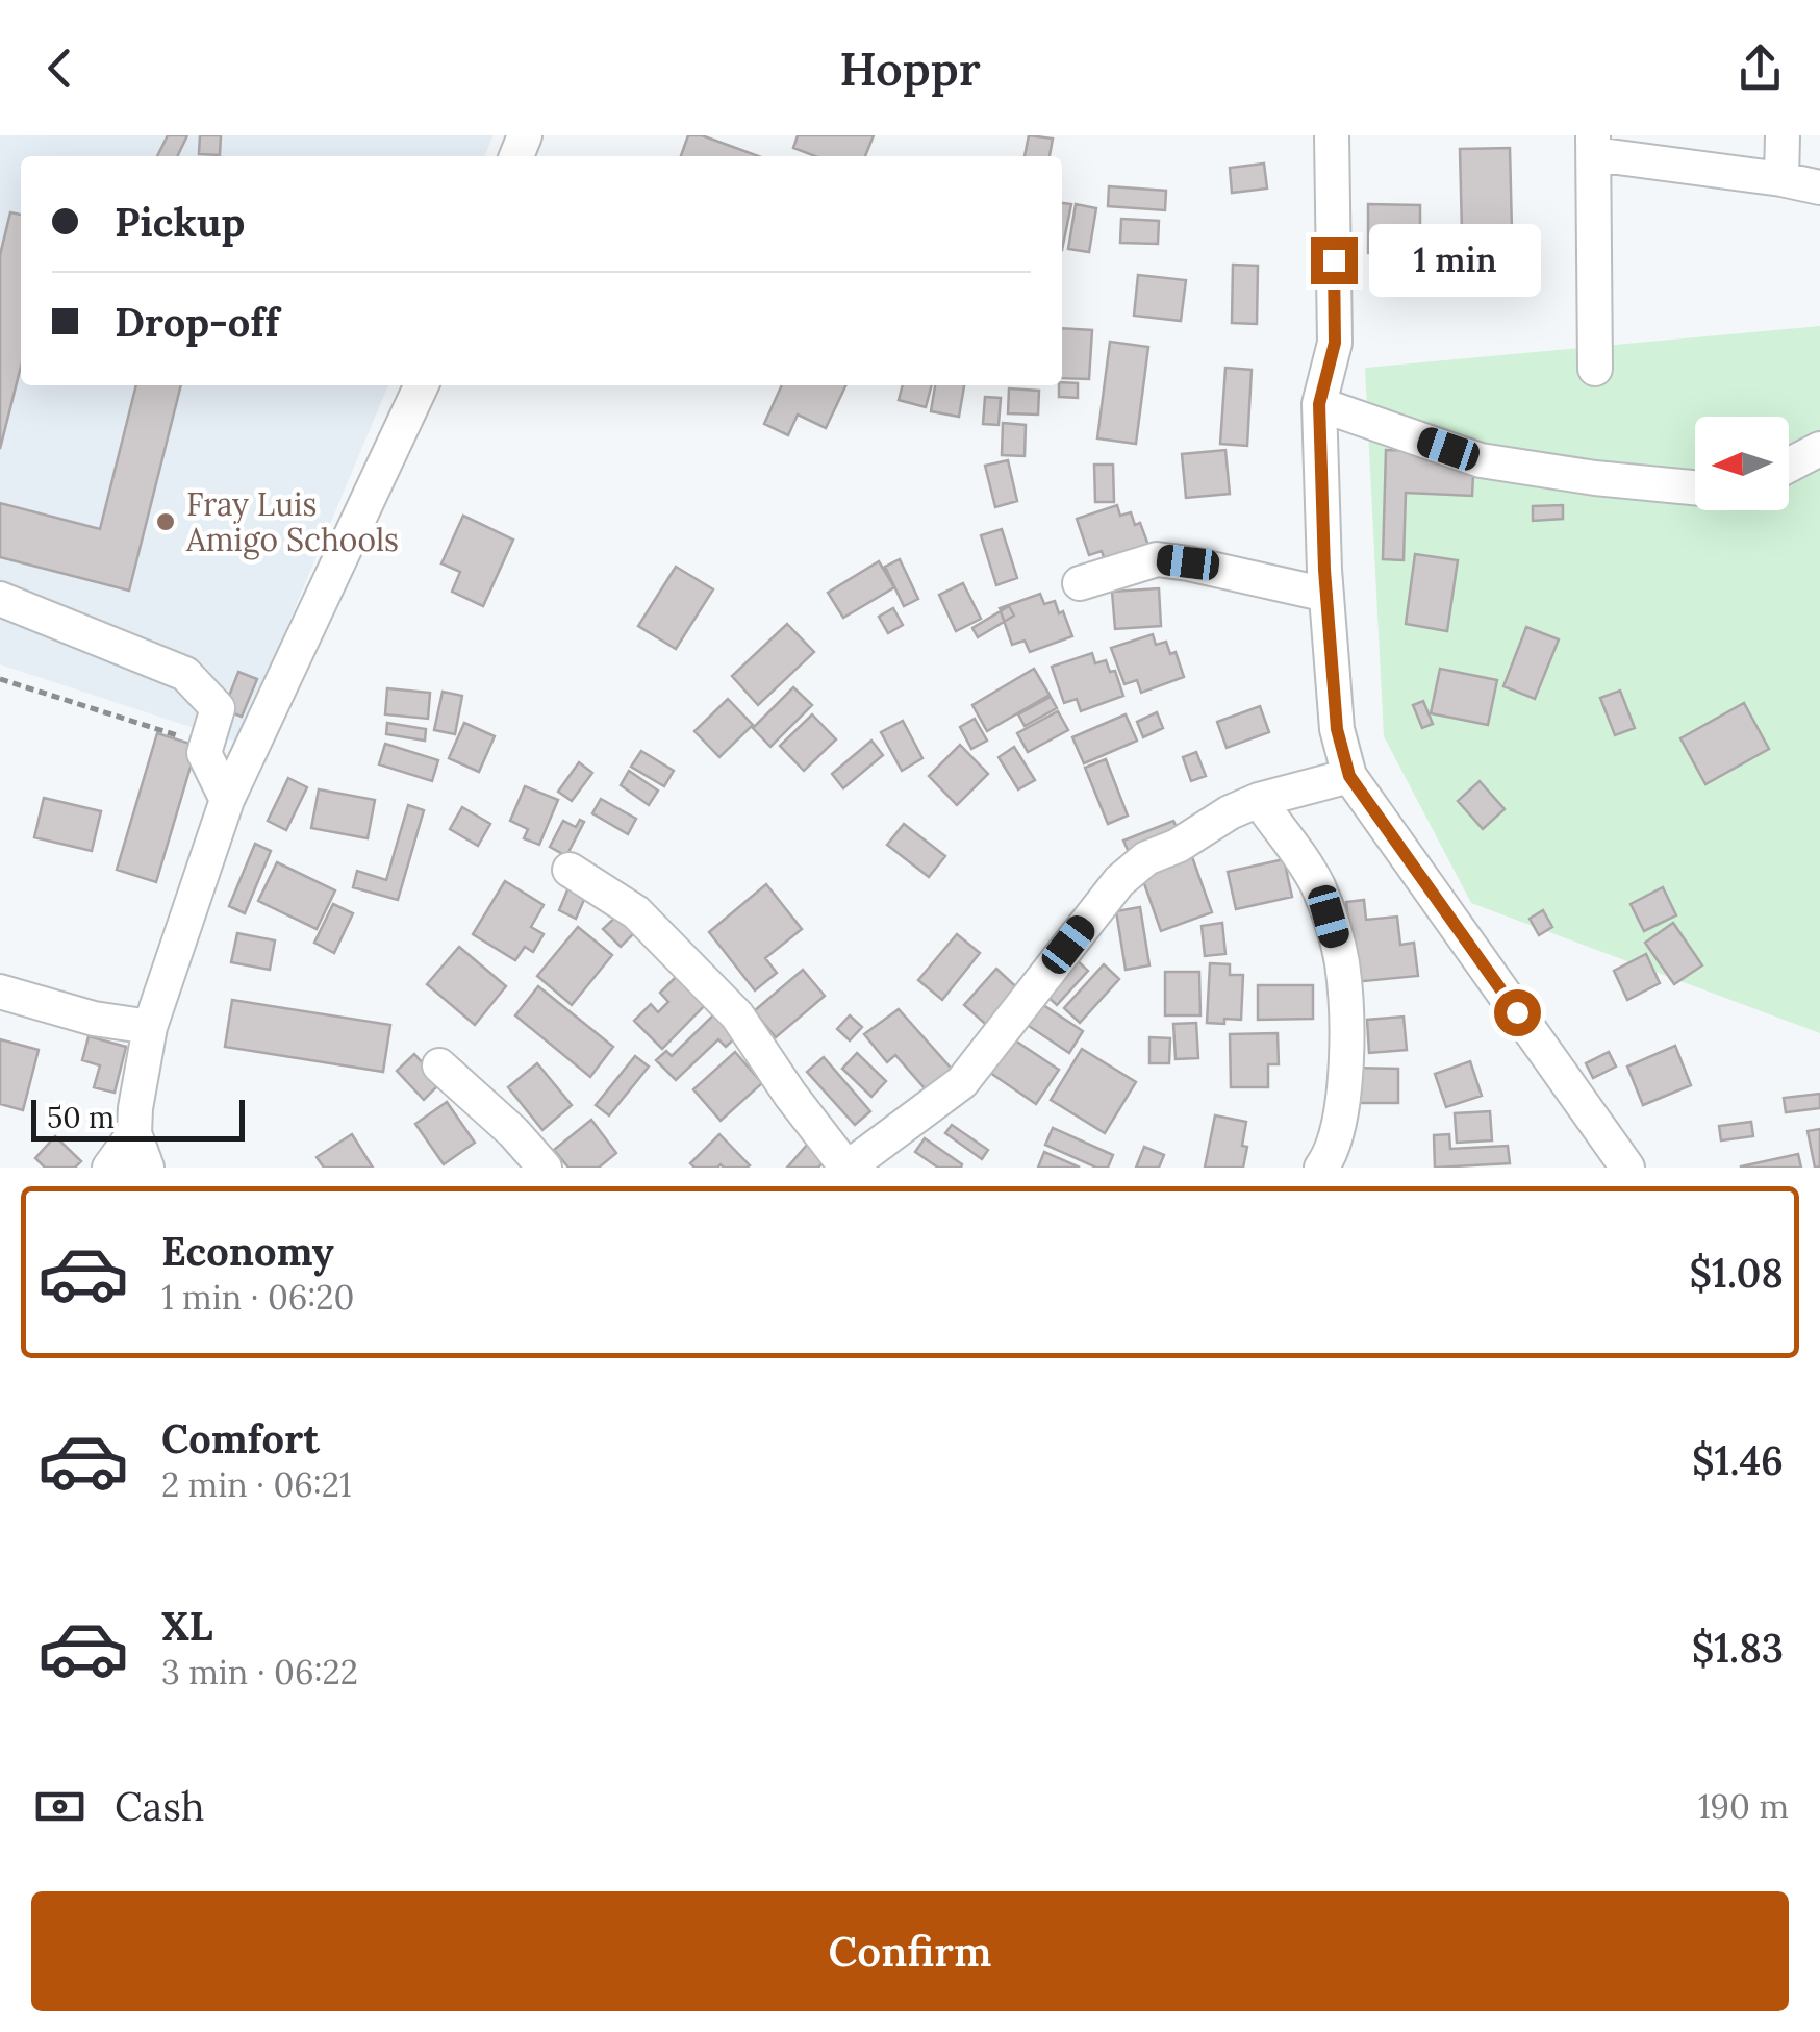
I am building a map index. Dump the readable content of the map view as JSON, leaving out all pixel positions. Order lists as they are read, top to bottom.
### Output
{
  "places": ["Fray Luis Amigo Schools"],
  "scale_bar": "50 m",
  "north": "left",
  "page": {
    "header": "Hoppr",
    "banner": ["Pickup", "Drop-off"],
    "bubble": "1 min",
    "scale": "50 m",
    "list": [
      {
        "name": "Economy",
        "note": "1 min · 06:20",
        "value": "$1.08"
      },
      {
        "name": "Comfort",
        "note": "2 min · 06:21",
        "value": "$1.46"
      },
      {
        "name": "XL",
        "note": "3 min · 06:22",
        "value": "$1.83"
      }
    ],
    "pay": ["Cash", "190 m"],
    "buttons": "Confirm"
  }
}
